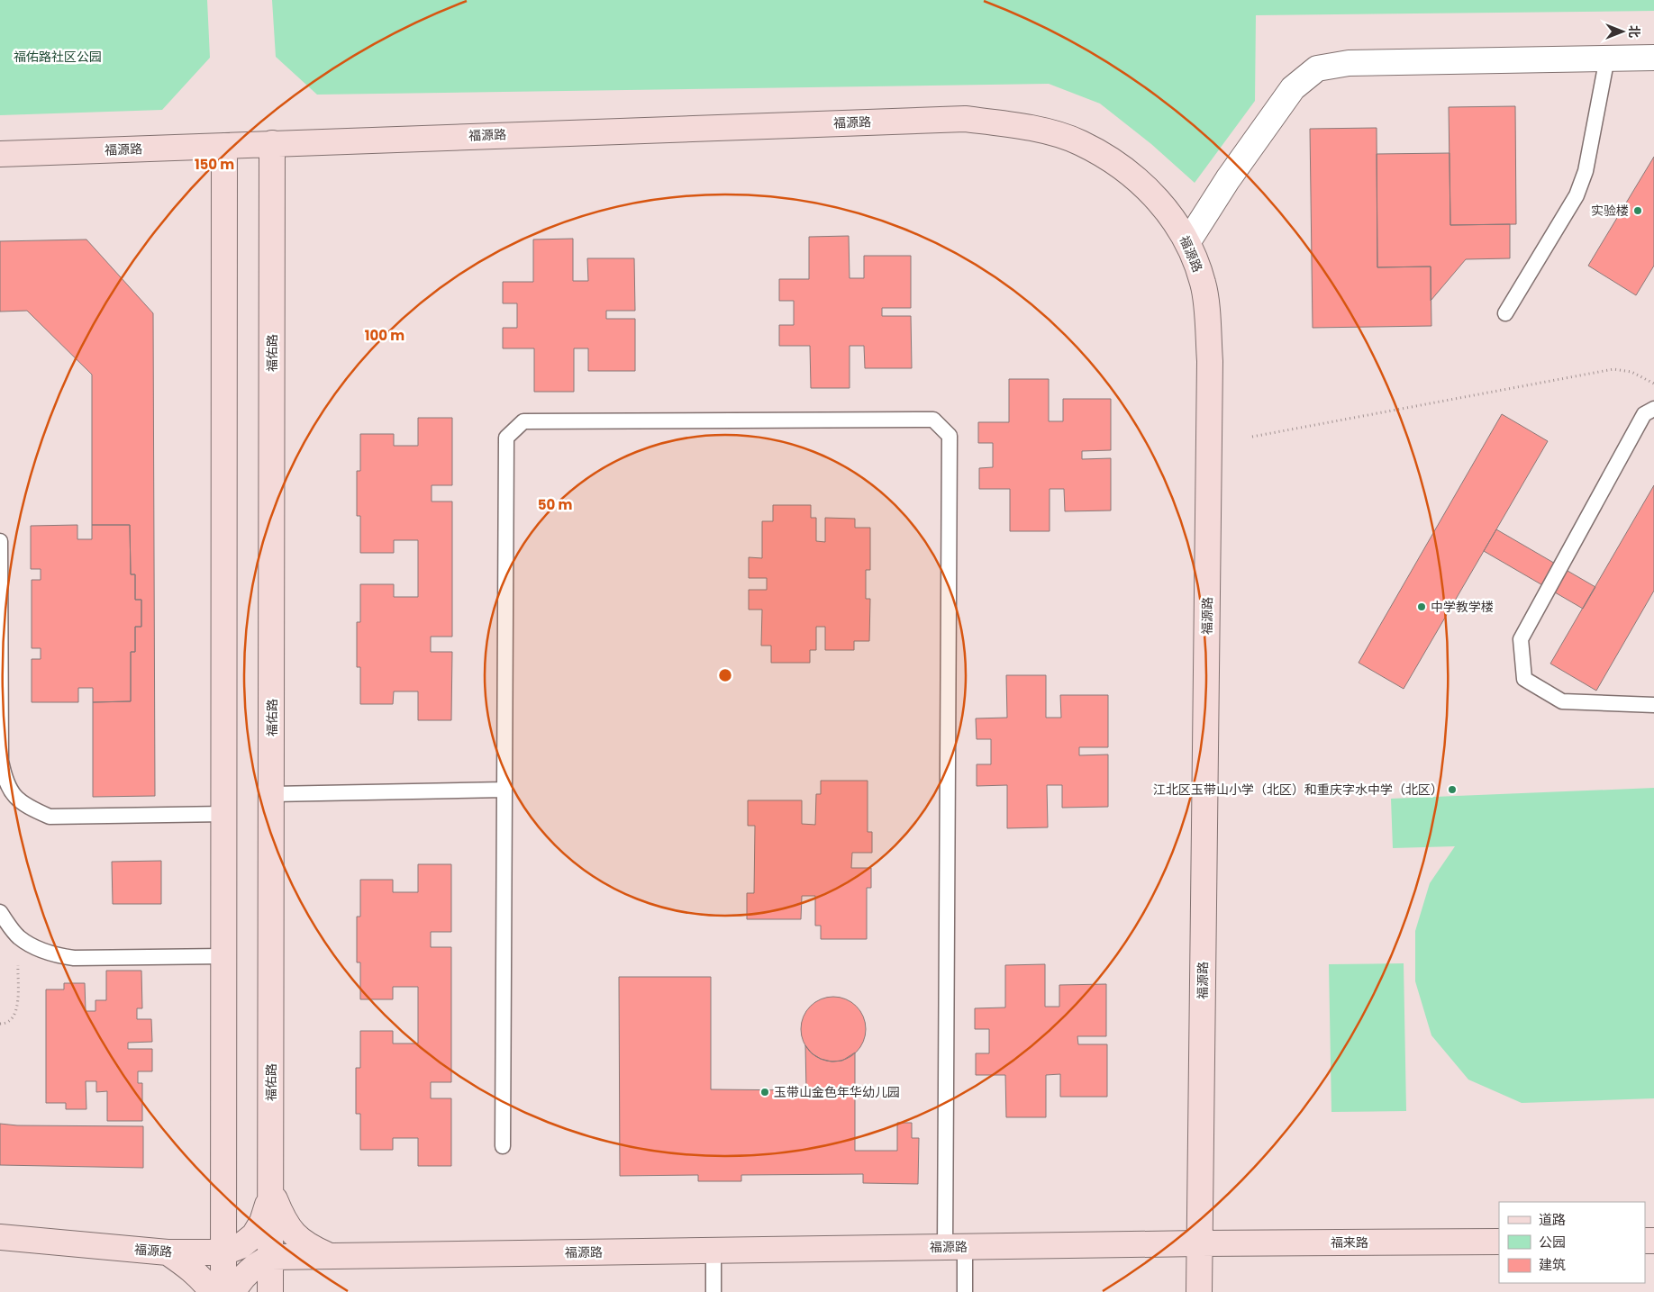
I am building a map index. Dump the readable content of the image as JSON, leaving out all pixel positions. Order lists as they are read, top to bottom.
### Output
{
  "streets": {
    "street": ["福源路", "福佑路", "福来路"]
  },
  "crossings": [
    ["福源路", "福佑路"],
    ["福源路", "福来路"]
  ],
  "parks": ["福佑路社区公园"],
  "places": [
    "实验楼",
    "中学教学楼",
    "江北区玉带山小学（北区）和重庆字水中学（北区）",
    "玉带山金色年华幼儿园"
  ],
  "legend": ["道路", "公园", "建筑"],
  "north": "right",
  "rings": ["150 m", "100 m", "50 m"]
}
